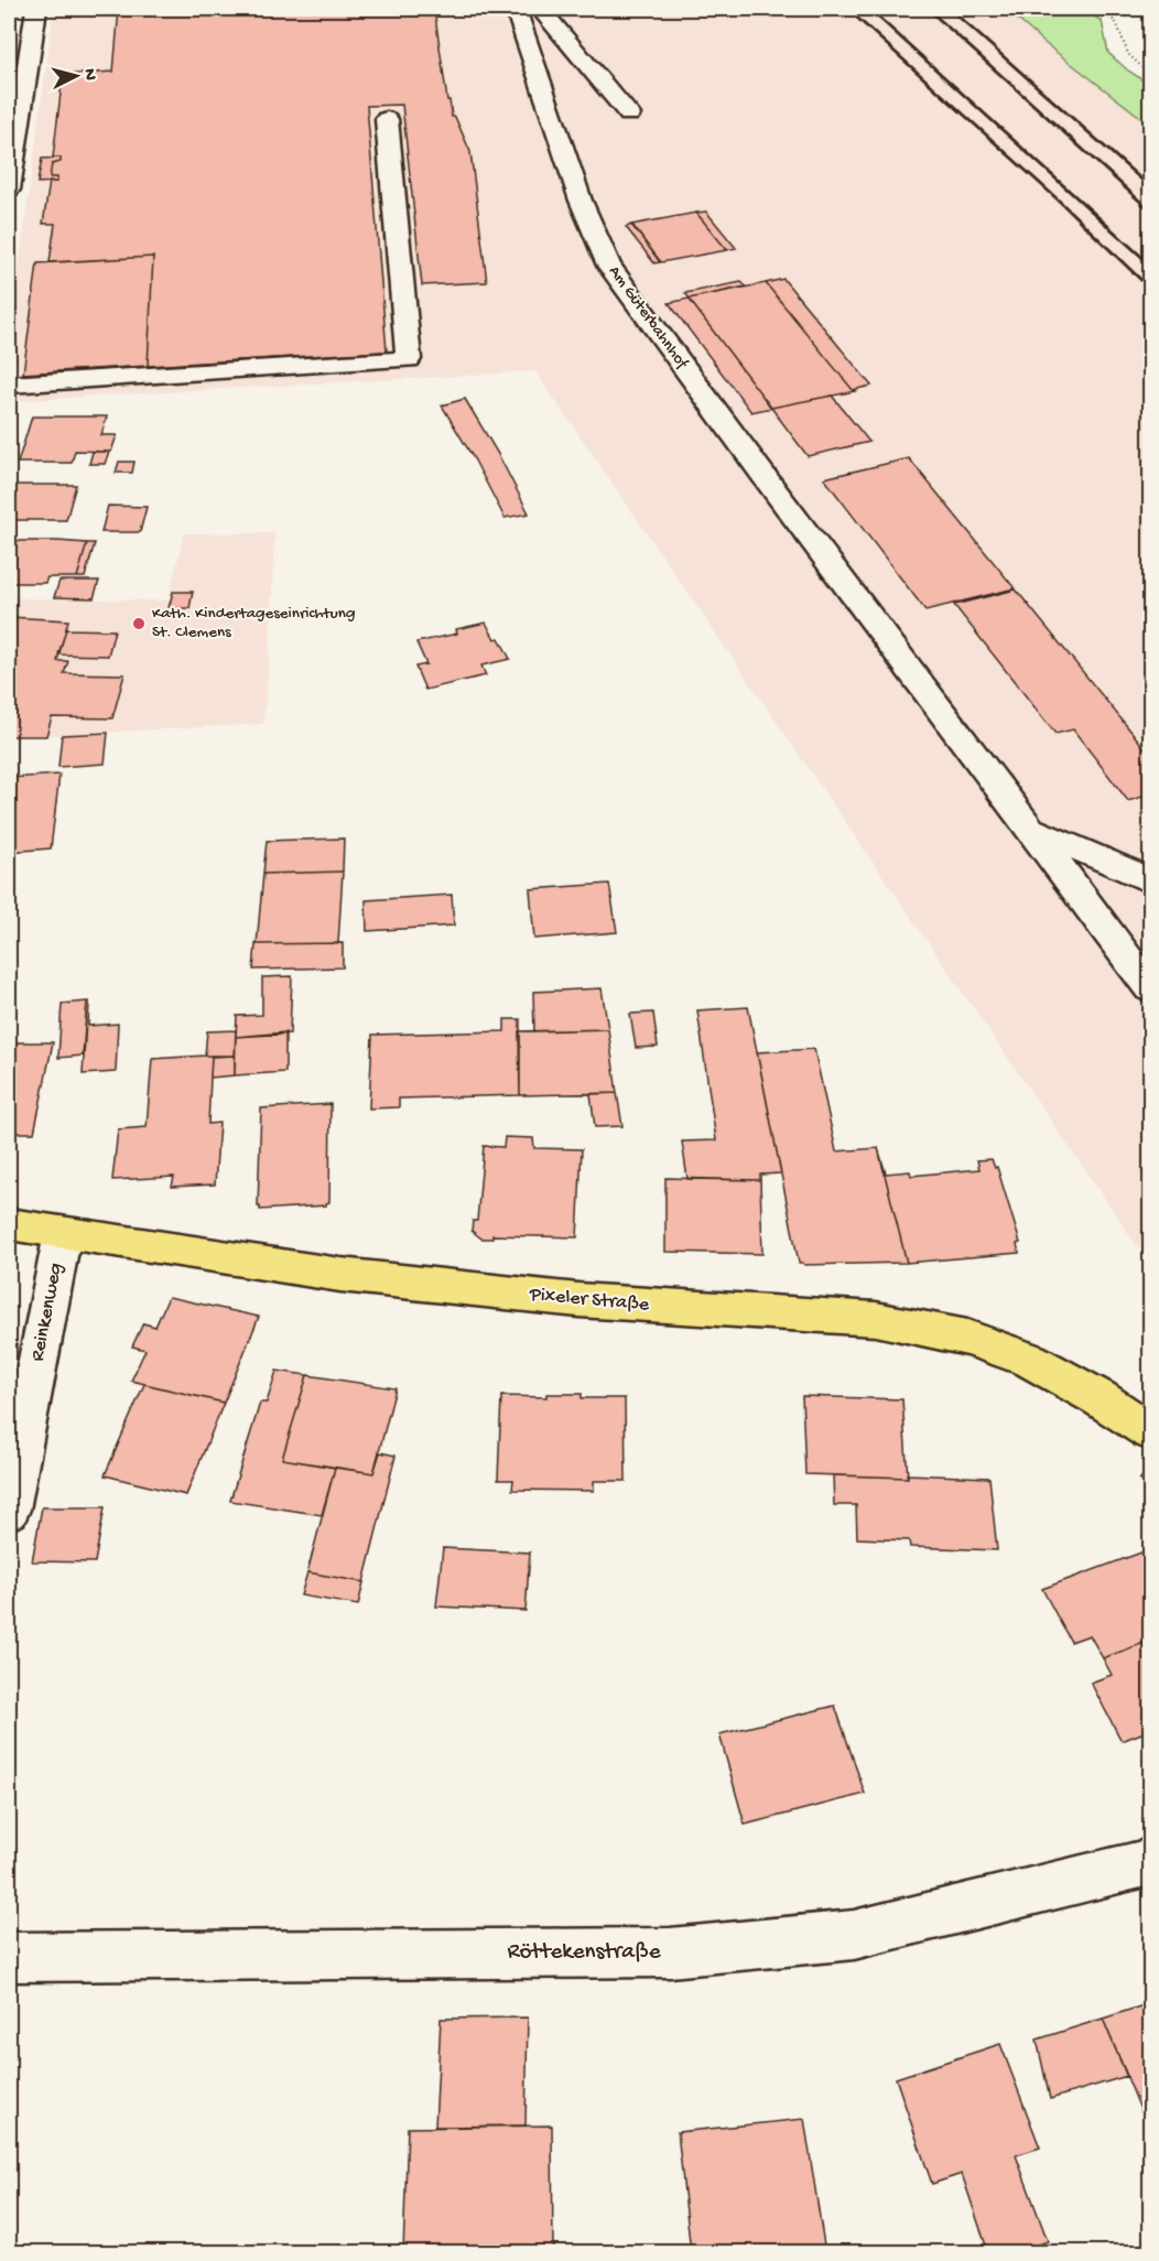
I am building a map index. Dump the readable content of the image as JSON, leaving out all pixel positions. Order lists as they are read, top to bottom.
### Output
{
  "streets": {
    "main road": ["Pixeler Straße"],
    "street": ["Am Güterbahnhof", "Reinkenweg", "Röttekenstraße"]
  },
  "crossings": [
    ["Pixeler Straße", "Reinkenweg"]
  ],
  "places": ["Kath. Kindertageseinrichtung St. Clemens"],
  "north": "right"
}
